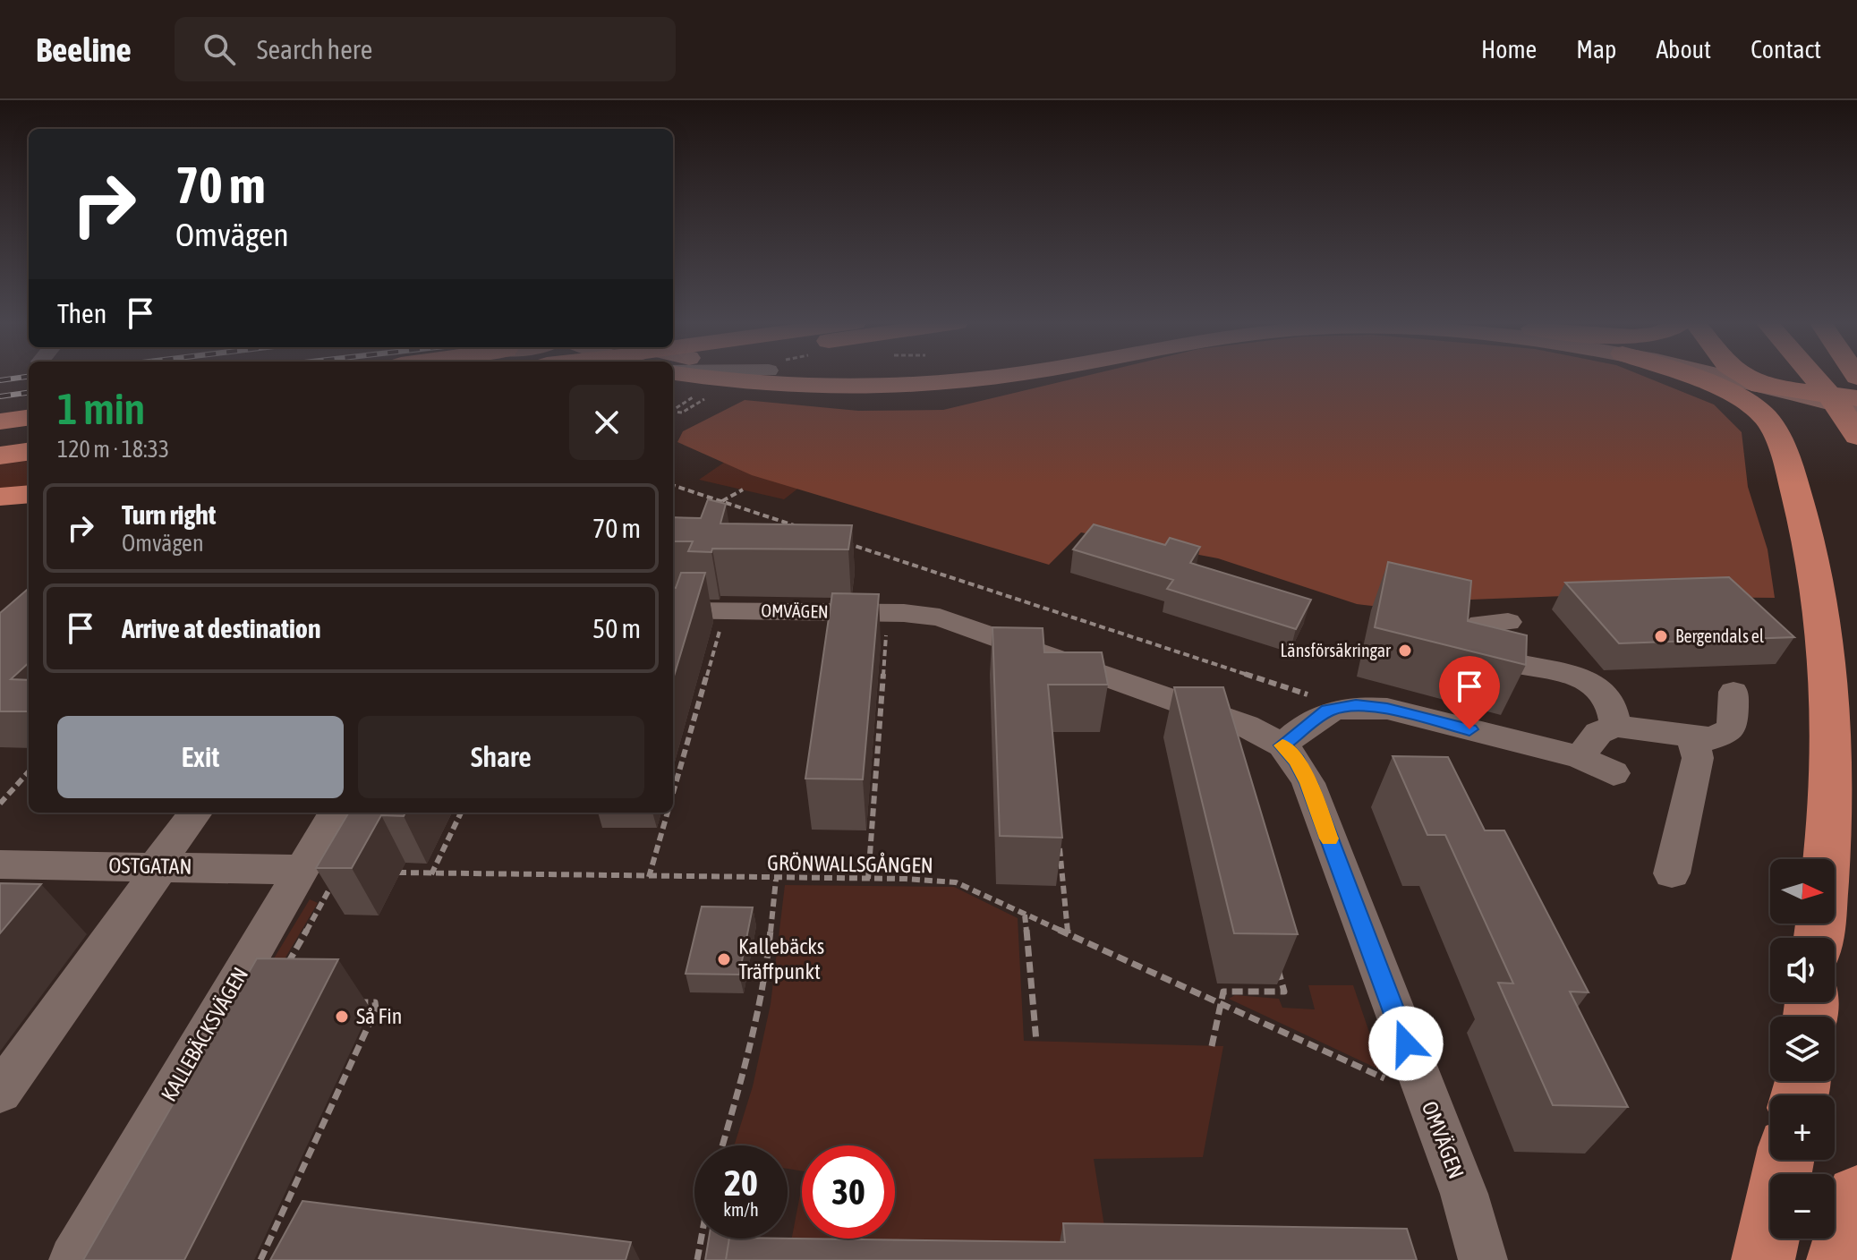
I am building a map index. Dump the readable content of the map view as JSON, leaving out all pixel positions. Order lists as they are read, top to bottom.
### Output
{
  "streets": {
    "street": ["OMVÄGEN", "OSTGATAN", "KALLEBÄCKSVÄGEN"],
    "path": ["GRÖNWALLSGÅNGEN"]
  },
  "crossings": [
    ["OSTGATAN", "KALLEBÄCKSVÄGEN"]
  ],
  "places": [
    "Bergendals el",
    "Länsförsäkringar",
    "Kallebäcks Träffpunkt",
    "Så Fin"
  ],
  "north": "right",
  "page": {
    "header": "Beeline",
    "search": "Search here",
    "nav": [
      "Home",
      "Map",
      "About",
      "Contact"
    ],
    "turn": ["70 m", "Omvägen"],
    "then": "Then",
    "heading": ["1 min", "120 m · 18:33"],
    "list": [
      {
        "name": "Turn right",
        "note": "Omvägen",
        "value": "70 m"
      },
      {
        "name": "Arrive at destination",
        "value": "50 m"
      }
    ],
    "buttons": ["Exit", "Share"],
    "map_buttons": ["+", "−"],
    "speed": "20 km/h",
    "limit": "30"
  }
}
